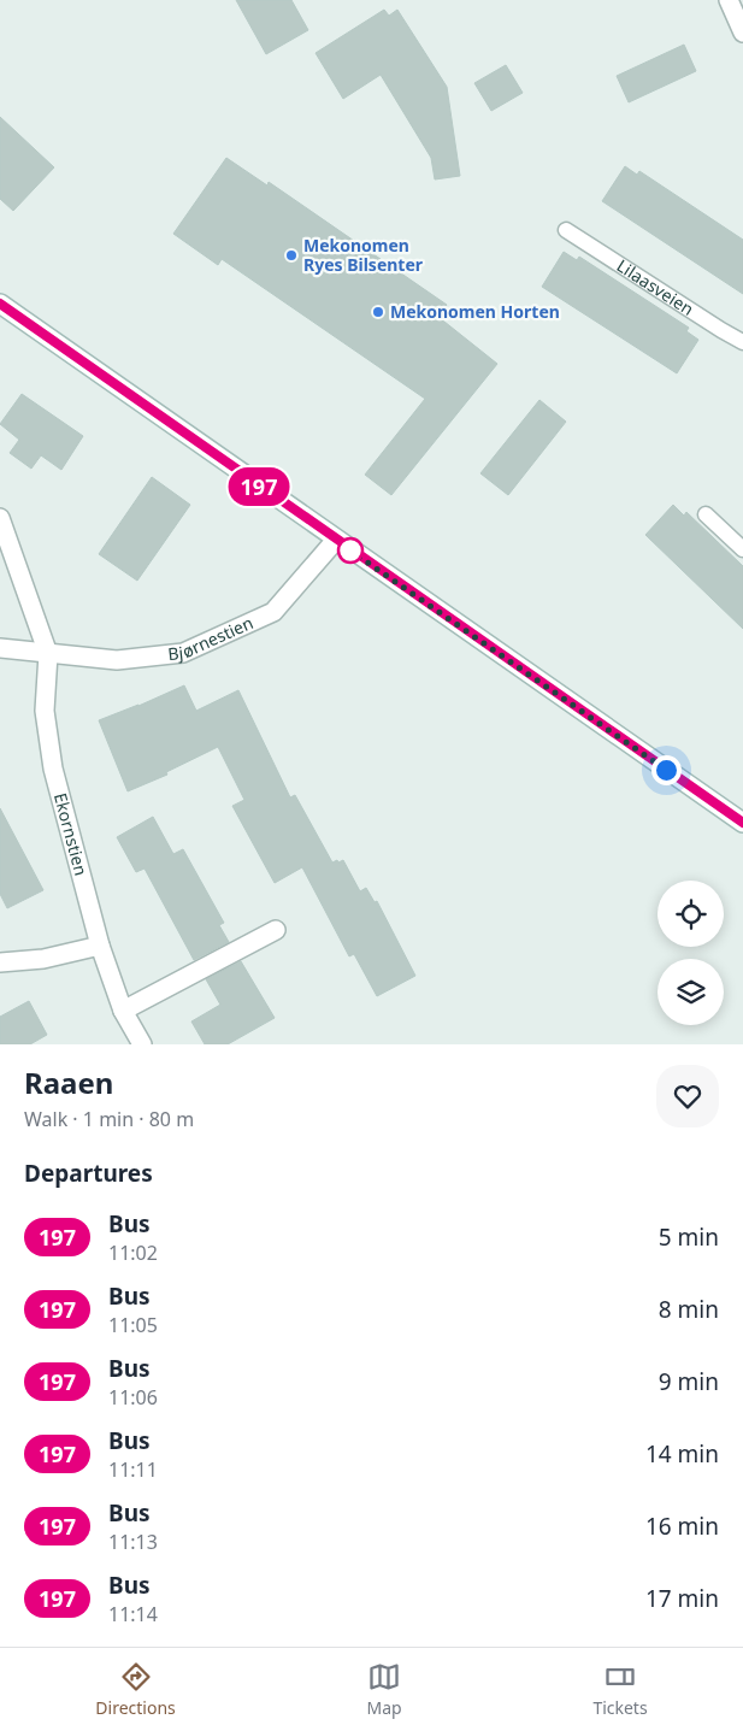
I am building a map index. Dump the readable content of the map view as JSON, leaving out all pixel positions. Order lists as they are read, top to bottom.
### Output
{
  "streets": {
    "street": ["Bjørnestien", "Ekornstien"],
    "lane": ["Lilaasveien"]
  },
  "crossings": [
    ["Bjørnestien", "Ekornstien"]
  ],
  "places": ["Mekonomen Ryes Bilsenter", "Mekonomen Horten"],
  "lines": ["bus line 197"],
  "page": {
    "on_map": "197",
    "heading": [
      ["Raaen", "Walk · 1 min · 80 m"],
      "Departures"
    ],
    "list": [
      {
        "mark": "197",
        "name": "Bus",
        "note": "11:02",
        "value": "5 min"
      },
      {
        "mark": "197",
        "name": "Bus",
        "note": "11:05",
        "value": "8 min"
      },
      {
        "mark": "197",
        "name": "Bus",
        "note": "11:06",
        "value": "9 min"
      },
      {
        "mark": "197",
        "name": "Bus",
        "note": "11:11",
        "value": "14 min"
      },
      {
        "mark": "197",
        "name": "Bus",
        "note": "11:13",
        "value": "16 min"
      },
      {
        "mark": "197",
        "name": "Bus",
        "note": "11:14",
        "value": "17 min"
      }
    ],
    "tabs": ["Directions", "Map", "Tickets"]
  }
}
